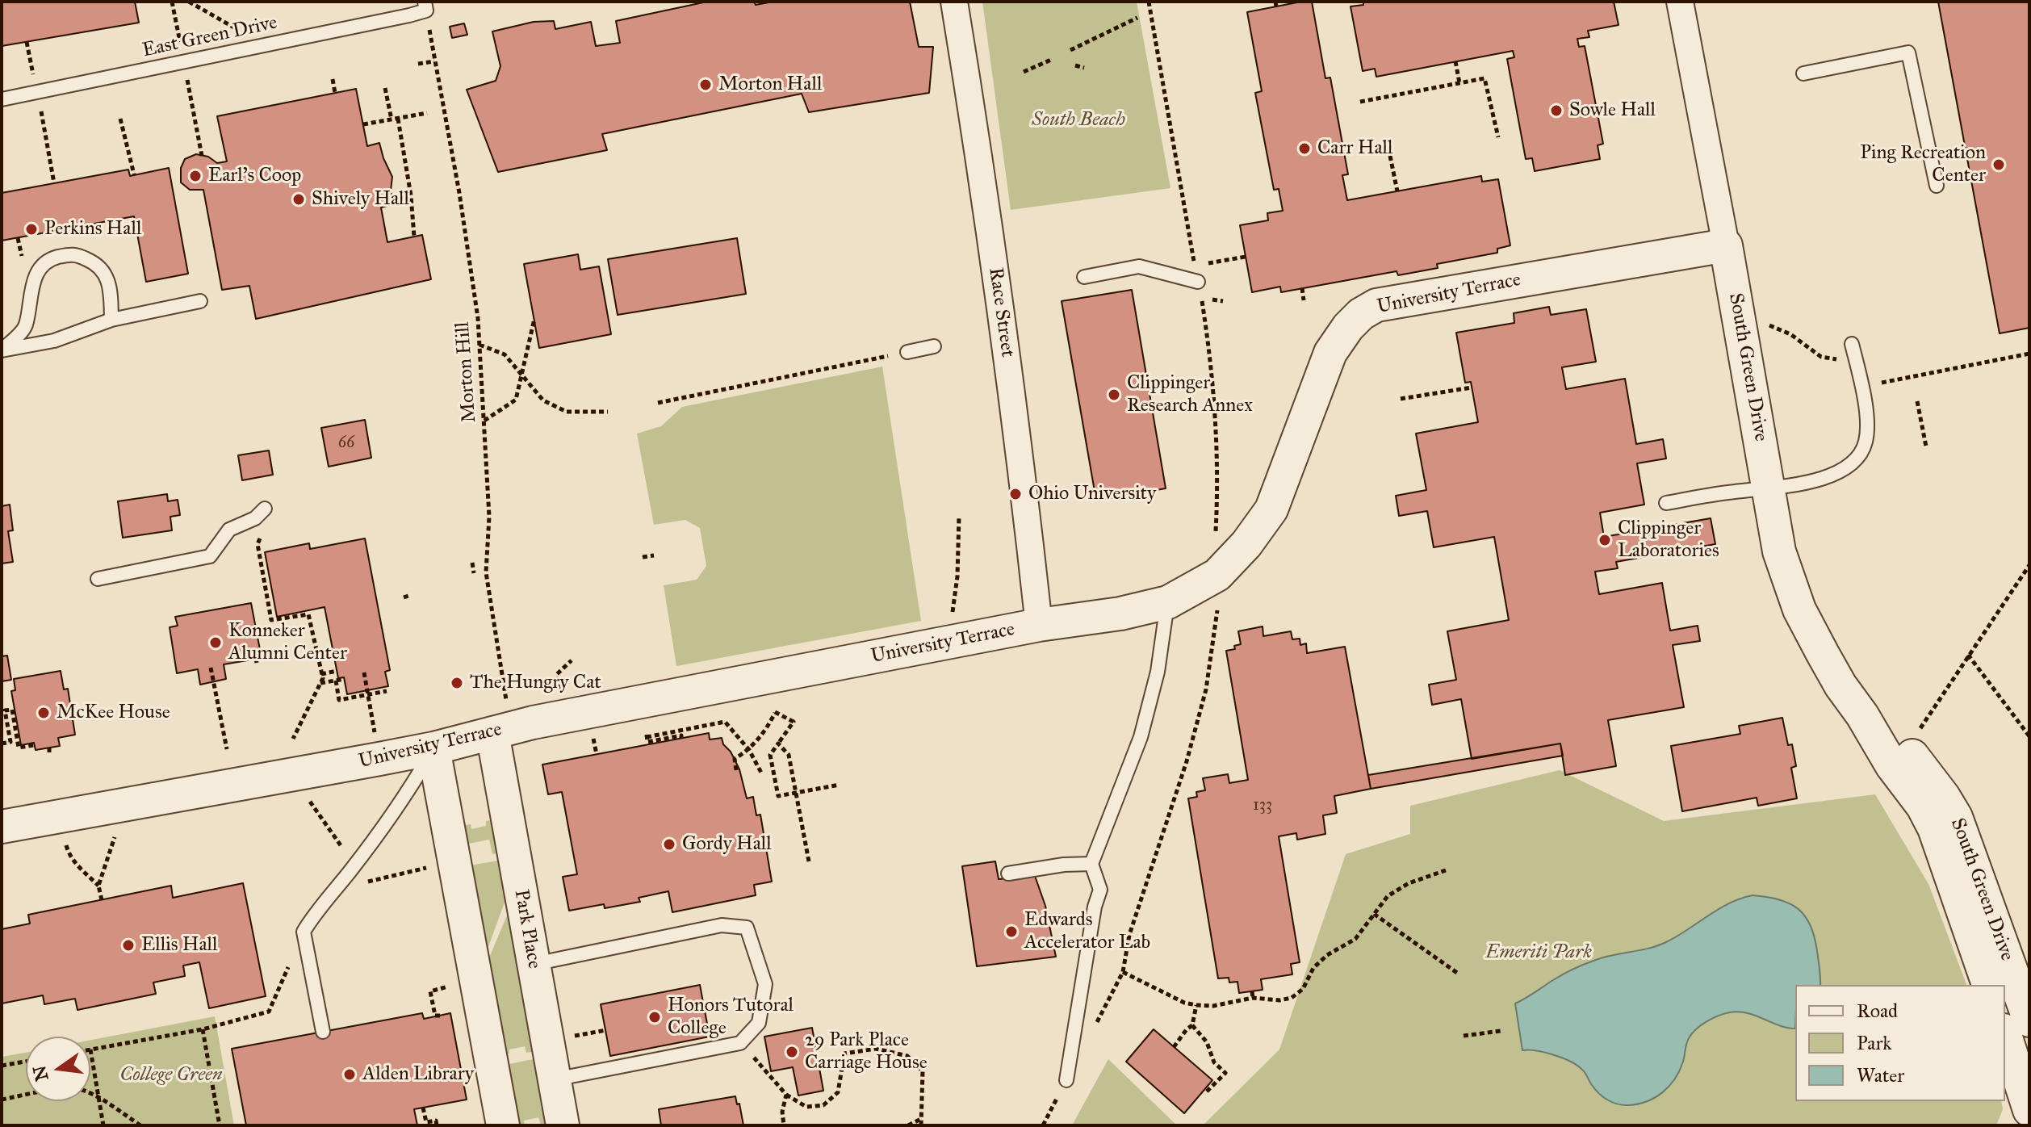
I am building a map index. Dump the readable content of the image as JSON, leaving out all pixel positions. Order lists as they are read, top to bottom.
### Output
{
  "streets": {
    "street": [
      "University Terrace",
      "Race Street",
      "South Green Drive",
      "Park Place"
    ],
    "lane": ["East Green Drive"],
    "path": ["Morton Hill"]
  },
  "crossings": [
    ["University Terrace", "Race Street"],
    ["University Terrace", "South Green Drive"],
    ["University Terrace", "Park Place"]
  ],
  "parks": ["South Beach", "Emeriti Park", "College Green"],
  "places": [
    "Morton Hall",
    "Sowle Hall",
    "Carr Hall",
    "Ping Recreation Center",
    "Earl's Coop",
    "Shively Hall",
    "Perkins Hall",
    "Clippinger Research Annex",
    "Ohio University",
    "Clippinger Laboratories",
    "Konneker Alumni Center",
    "The Hungry Cat",
    "McKee House",
    "Gordy Hall",
    "Edwards Accelerator Lab",
    "Ellis Hall",
    "Honors Tutoral College",
    "29 Park Place Carriage House",
    "Alden Library"
  ],
  "house_numbers": ["66", "133"],
  "legend": ["Road", "Park", "Water"],
  "north": "left"
}
